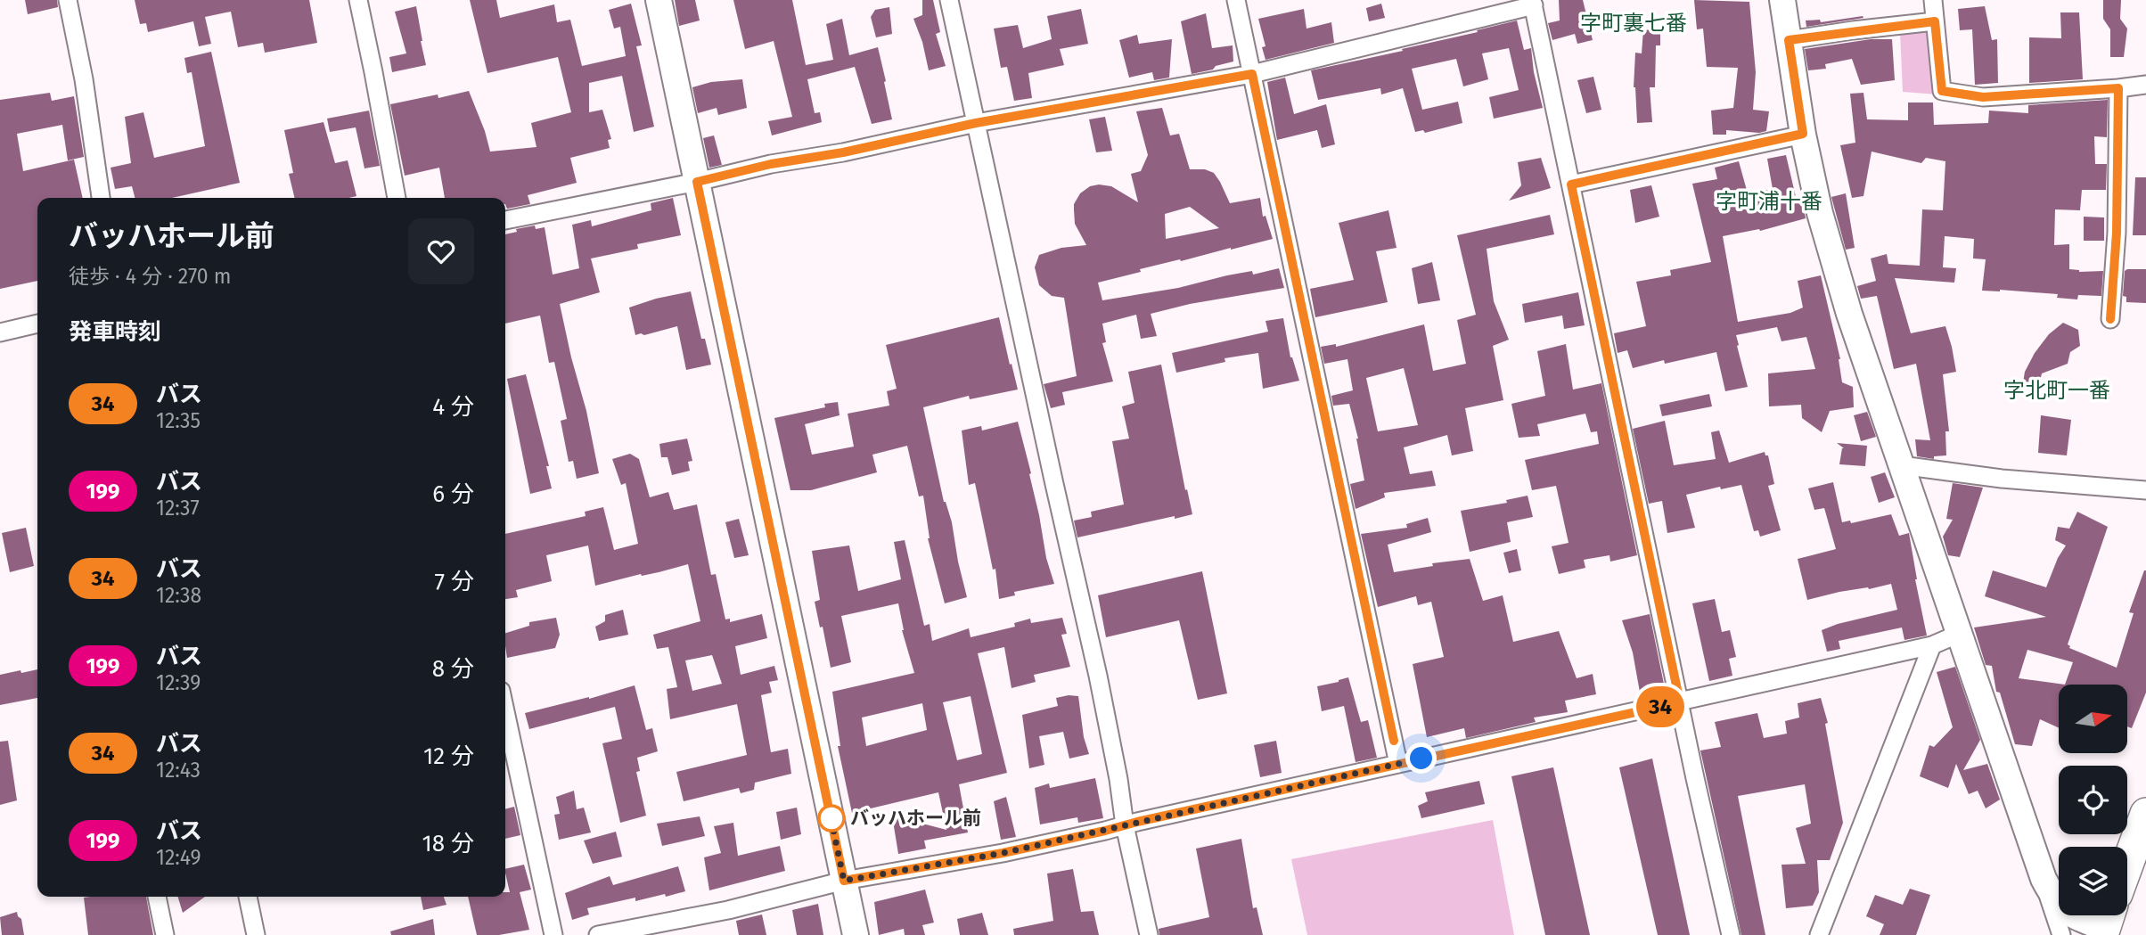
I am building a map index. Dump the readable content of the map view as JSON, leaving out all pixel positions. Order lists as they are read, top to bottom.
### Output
{
  "districts": ["字町裏七番", "字町浦十番", "字北町一番"],
  "places": ["バッハホール前"],
  "lines": ["bus line 34"],
  "north": "right",
  "page": {
    "on_map": "34",
    "heading": [
      ["バッハホール前", "徒歩 · 4 分 · 270 m"],
      "発車時刻"
    ],
    "list": [
      {
        "mark": "34",
        "name": "バス",
        "note": "12:35",
        "value": "4 分"
      },
      {
        "mark": "199",
        "name": "バス",
        "note": "12:37",
        "value": "6 分"
      },
      {
        "mark": "34",
        "name": "バス",
        "note": "12:38",
        "value": "7 分"
      },
      {
        "mark": "199",
        "name": "バス",
        "note": "12:39",
        "value": "8 分"
      },
      {
        "mark": "34",
        "name": "バス",
        "note": "12:43",
        "value": "12 分"
      },
      {
        "mark": "199",
        "name": "バス",
        "note": "12:49",
        "value": "18 分"
      }
    ]
  }
}
